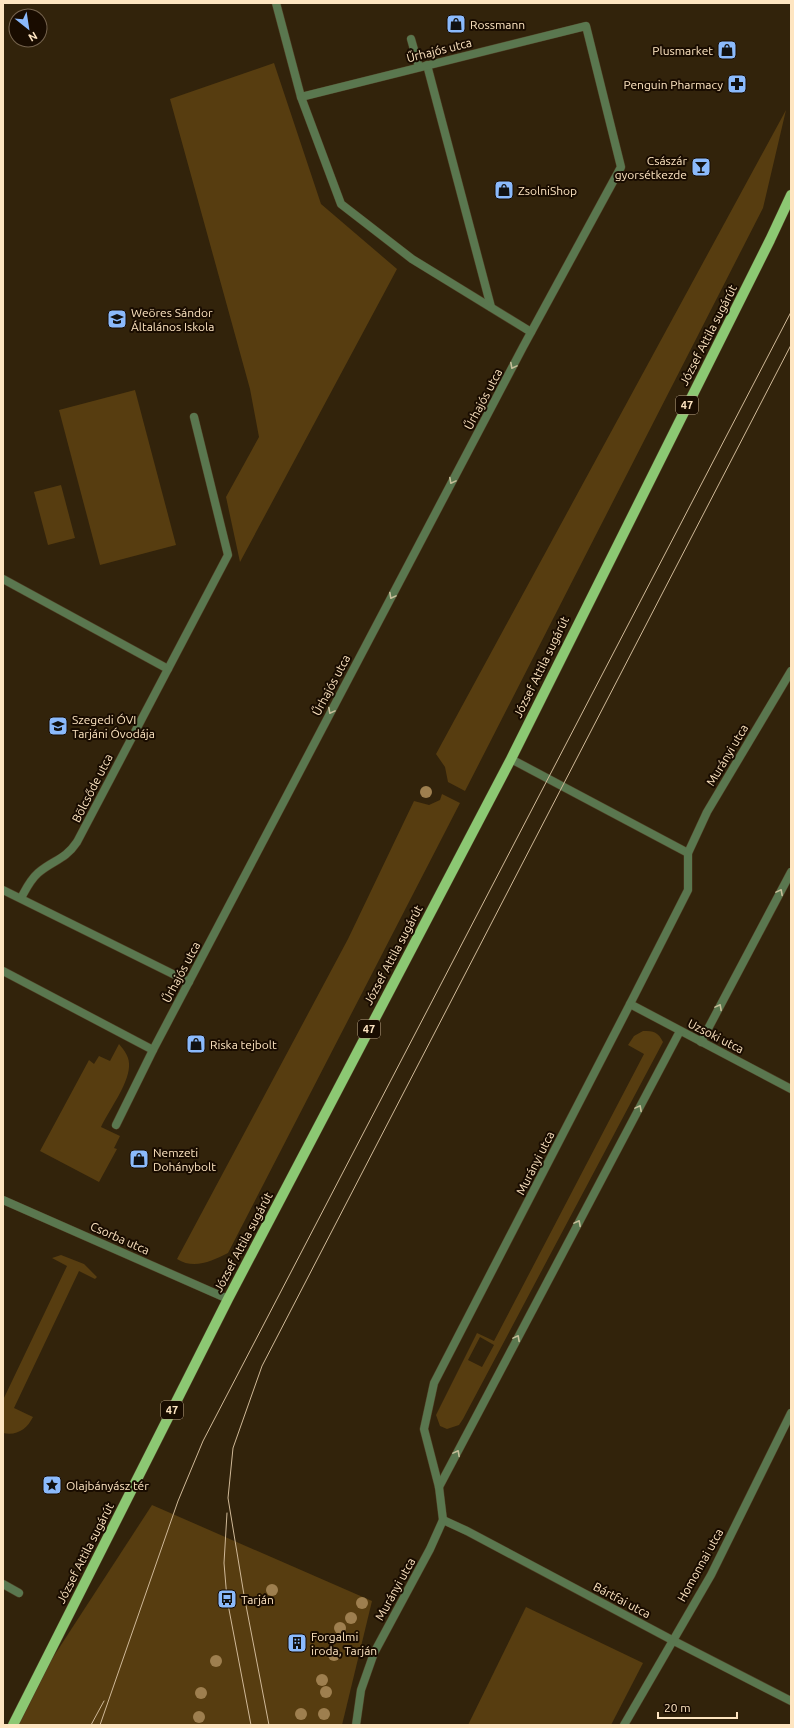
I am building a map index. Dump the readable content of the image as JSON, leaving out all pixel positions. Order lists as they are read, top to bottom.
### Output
{
  "streets": {
    "main road": ["József Attila sugárút", "47"],
    "street": [
      "Űrhajós utca",
      "Murányi utca",
      "Bölcsőde utca",
      "Uzsoki utca",
      "Csorba utca",
      "Homonnai utca",
      "Bártfai utca"
    ]
  },
  "crossings": [
    ["József Attila sugárút", "Csorba utca"],
    ["Murányi utca", "Uzsoki utca"],
    ["Murányi utca", "Bártfai utca"],
    ["Homonnai utca", "Bártfai utca"]
  ],
  "one_way": ["Űrhajós utca"],
  "places": {
    "shop": [
      "Rossmann",
      "Plusmarket",
      "ZsolniShop",
      "Riska tejbolt",
      "Nemzeti Dohánybolt"
    ],
    "pharmacy": ["Penguin Pharmacy"],
    "bar": ["Császár gyorsétkezde"],
    "school or university": ["Weöres Sándor Általános Iskola", "Szegedi ÓVI Tarjáni Óvodája"],
    "place": ["Olajbányász tér"],
    "bus stop": ["Tarján"],
    "building": ["Forgalmi iroda, Tarján"]
  },
  "scale_bar": "20 m",
  "north": "bottom right"
}
